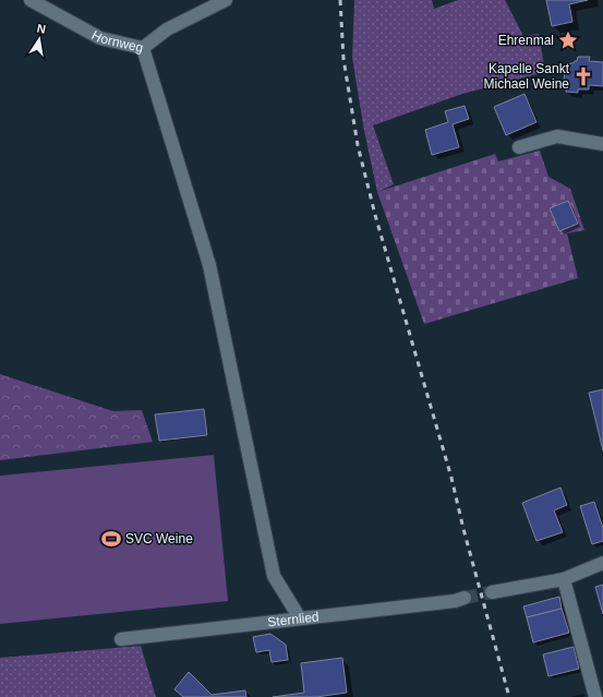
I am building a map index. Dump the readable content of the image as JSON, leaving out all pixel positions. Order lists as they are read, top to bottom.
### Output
{
  "streets": {
    "street": ["Hornweg", "Sternlied"]
  },
  "places": {
    "place": ["Ehrenmal"],
    "church": ["Kapelle Sankt Michael Weine"],
    "sports": ["SVC Weine"]
  },
  "north": "top"
}
